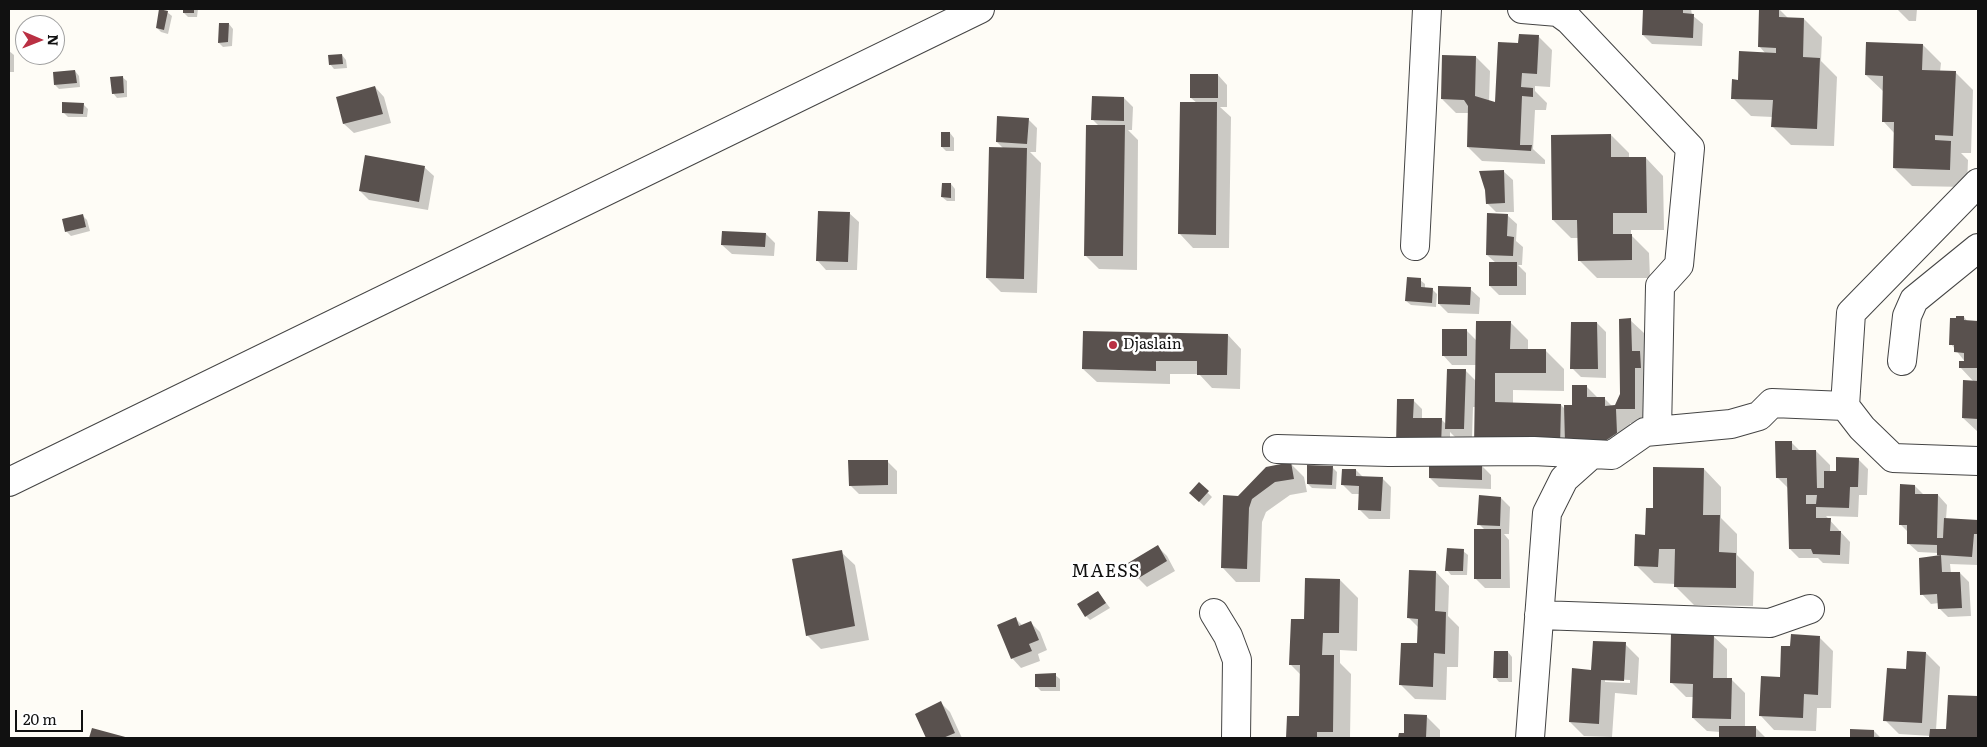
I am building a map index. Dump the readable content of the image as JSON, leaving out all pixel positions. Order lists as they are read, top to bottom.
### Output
{
  "districts": ["MAESS"],
  "places": ["Djaslain"],
  "scale_bar": "20 m",
  "north": "right"
}
